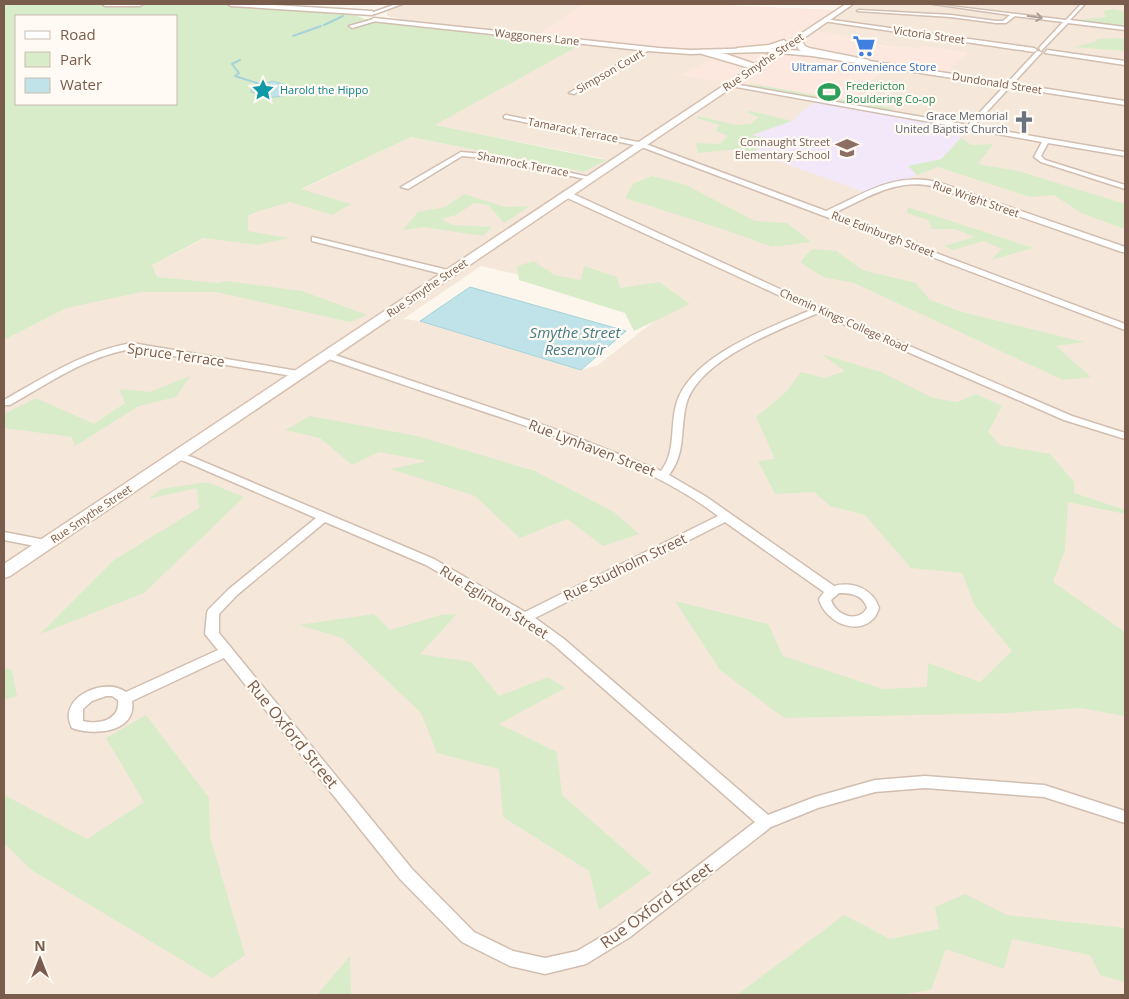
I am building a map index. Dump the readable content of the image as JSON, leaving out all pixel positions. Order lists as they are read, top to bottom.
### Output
{
  "streets": {
    "main road": ["Rue Smythe Street"],
    "street": [
      "Victoria Street",
      "Waggoners Lane",
      "Simpson Court",
      "Dundonald Street",
      "Tamarack Terrace",
      "Shamrock Terrace",
      "Rue Wright Street",
      "Rue Edinburgh Street",
      "Chemin Kings College Road",
      "Spruce Terrace",
      "Rue Lynhaven Street",
      "Rue Studholm Street",
      "Rue Eglinton Street",
      "Rue Oxford Street"
    ]
  },
  "crossings": [
    ["Victoria Street", "Rue Smythe Street"],
    ["Waggoners Lane", "Rue Smythe Street"],
    ["Waggoners Lane", "Simpson Court"],
    ["Waggoners Lane", "Dundonald Street"],
    ["Rue Smythe Street", "Dundonald Street"],
    ["Rue Smythe Street", "Tamarack Terrace"],
    ["Rue Smythe Street", "Shamrock Terrace"],
    ["Rue Smythe Street", "Rue Edinburgh Street"],
    ["Rue Smythe Street", "Chemin Kings College Road"],
    ["Rue Smythe Street", "Spruce Terrace"],
    ["Rue Smythe Street", "Rue Lynhaven Street"],
    ["Rue Smythe Street", "Rue Eglinton Street"],
    ["Tamarack Terrace", "Rue Edinburgh Street"],
    ["Rue Wright Street", "Rue Edinburgh Street"],
    ["Rue Lynhaven Street", "Rue Studholm Street"],
    ["Rue Studholm Street", "Rue Eglinton Street"],
    ["Rue Eglinton Street", "Rue Oxford Street"]
  ],
  "water": ["Smythe Street Reservoir"],
  "places": {
    "supermarket": ["Ultramar Convenience Store"],
    "place": ["Harold the Hippo"],
    "sports": ["Fredericton Bouldering Co-op"],
    "church": ["Grace Memorial United Baptist Church"],
    "school or university": ["Connaught Street Elementary School"]
  },
  "legend": ["Road", "Park", "Water"],
  "north": "top"
}
